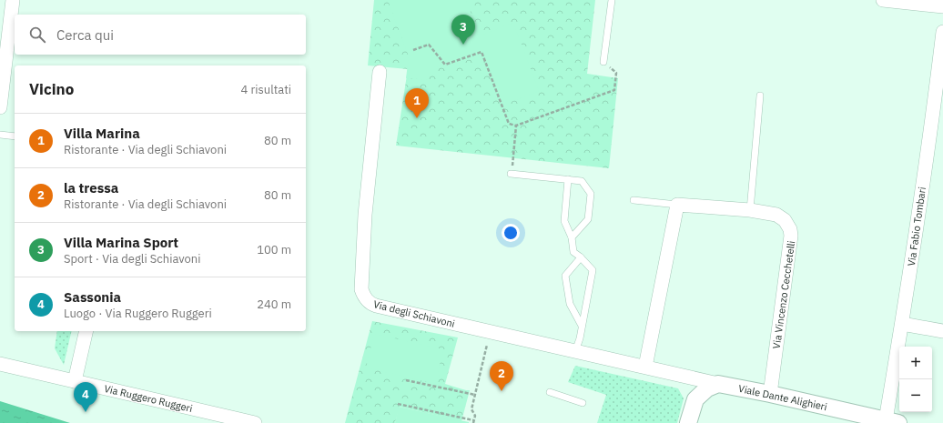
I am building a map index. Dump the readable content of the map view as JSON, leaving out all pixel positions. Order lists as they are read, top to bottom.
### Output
{
  "streets": {
    "street": [
      "Via Fabio Tombari",
      "Via Vincenzo Cecchetelli",
      "Via degli Schiavoni",
      "Viale Dante Alighieri",
      "Via Ruggero Ruggeri"
    ]
  },
  "crossings": [
    ["Via Fabio Tombari", "Viale Dante Alighieri"],
    ["Via Vincenzo Cecchetelli", "Viale Dante Alighieri"],
    ["Via degli Schiavoni", "Viale Dante Alighieri"]
  ],
  "page": {
    "pins": [
      "3",
      "1",
      "2",
      "4"
    ],
    "search": "Cerca qui",
    "heading": ["Vicino", "4 risultati"],
    "list": [
      {
        "mark": "1",
        "name": "Villa Marina",
        "note": "Ristorante · Via degli Schiavoni",
        "value": "80 m"
      },
      {
        "mark": "2",
        "name": "la tressa",
        "note": "Ristorante · Via degli Schiavoni",
        "value": "80 m"
      },
      {
        "mark": "3",
        "name": "Villa Marina Sport",
        "note": "Sport · Via degli Schiavoni",
        "value": "100 m"
      },
      {
        "mark": "4",
        "name": "Sassonia",
        "note": "Luogo · Via Ruggero Ruggeri",
        "value": "240 m"
      }
    ],
    "map_buttons": ["+", "−"]
  }
}
